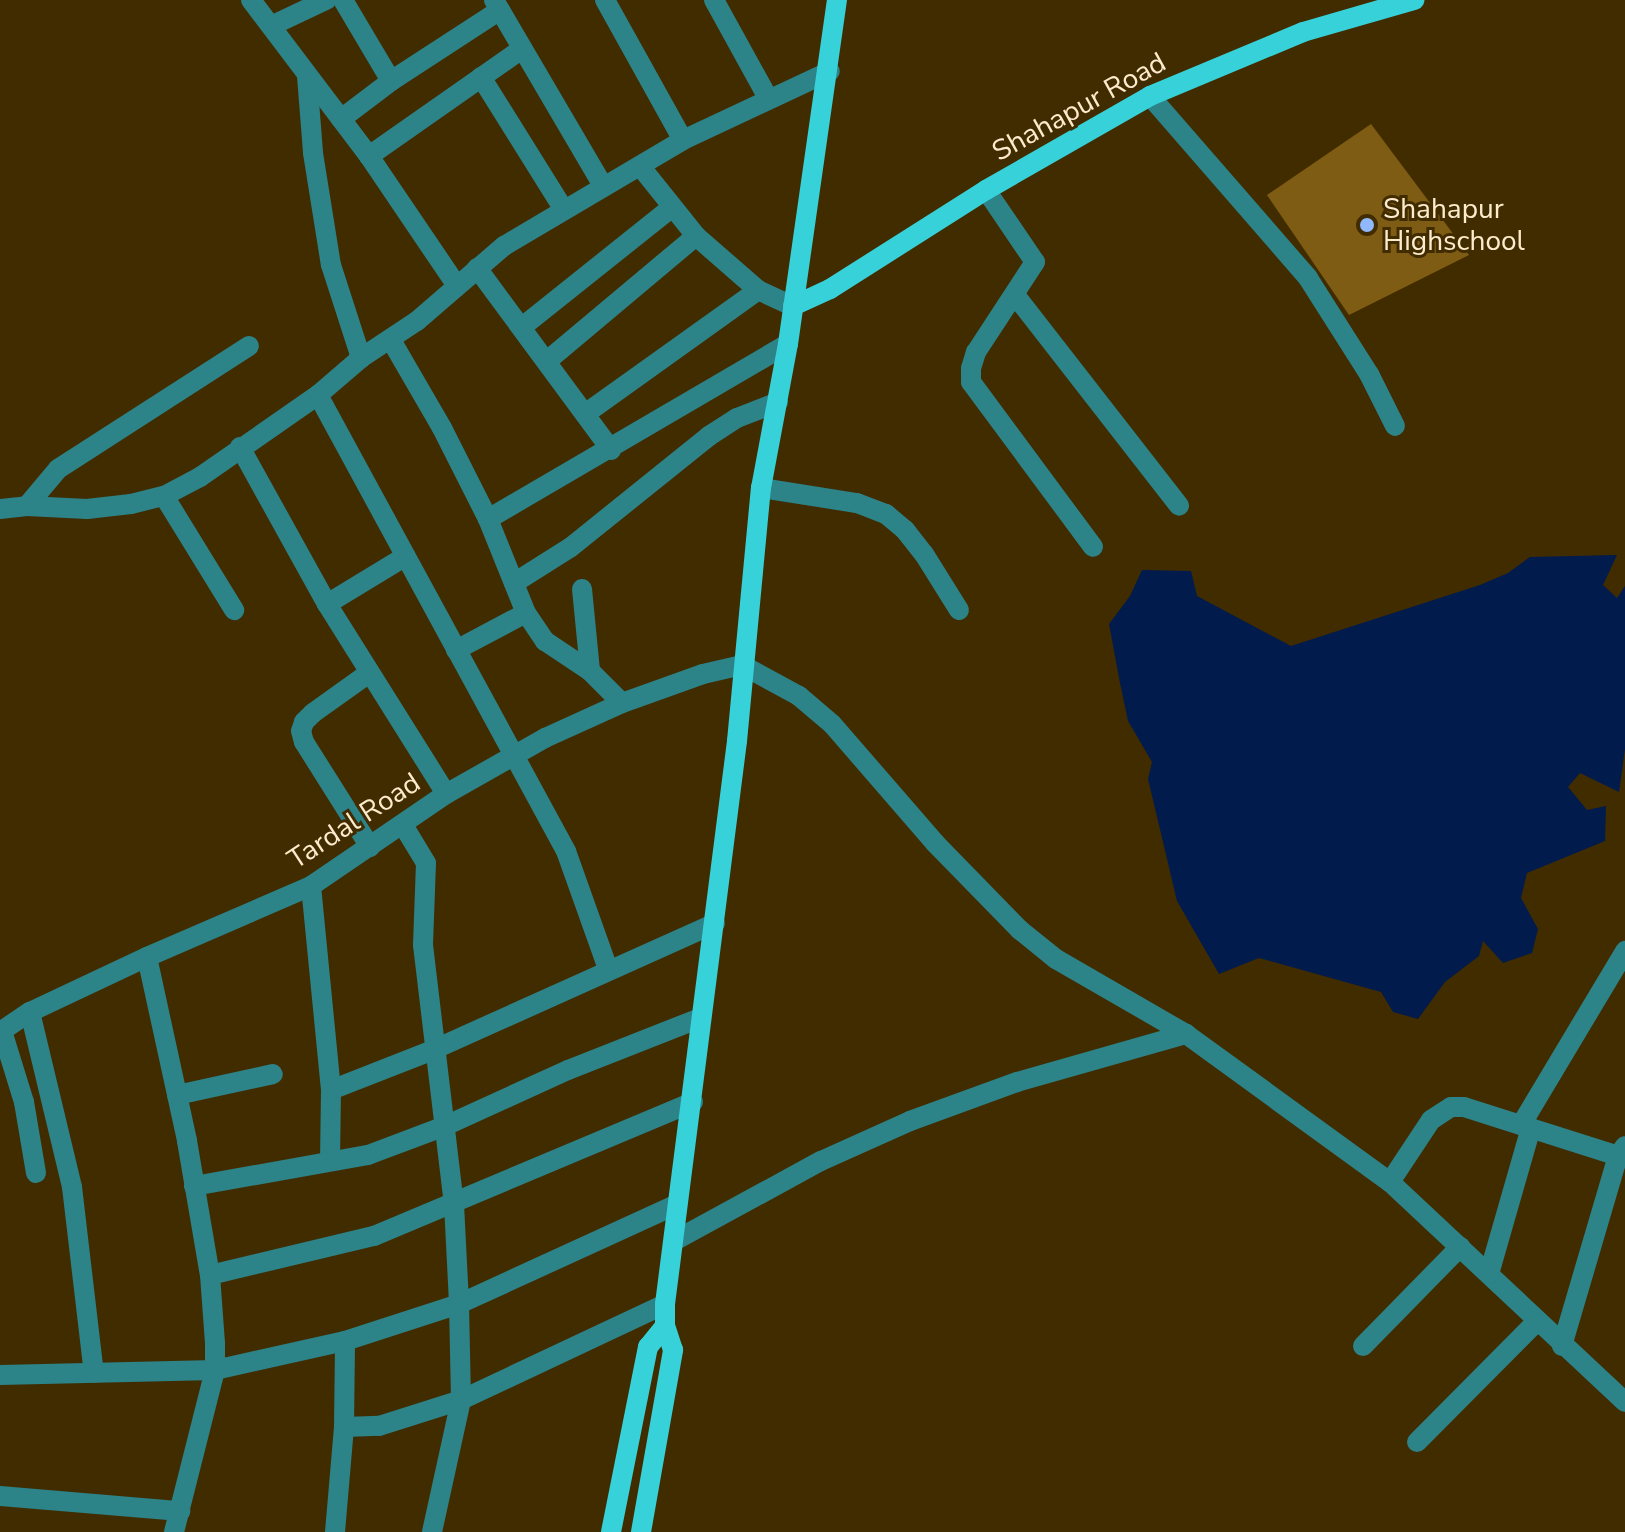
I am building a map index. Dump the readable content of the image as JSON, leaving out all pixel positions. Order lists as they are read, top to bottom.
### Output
{
  "streets": {
    "main road": ["Shahapur Road"],
    "street": ["Tardal Road"]
  },
  "places": ["Shahapur Highschool"]
}
